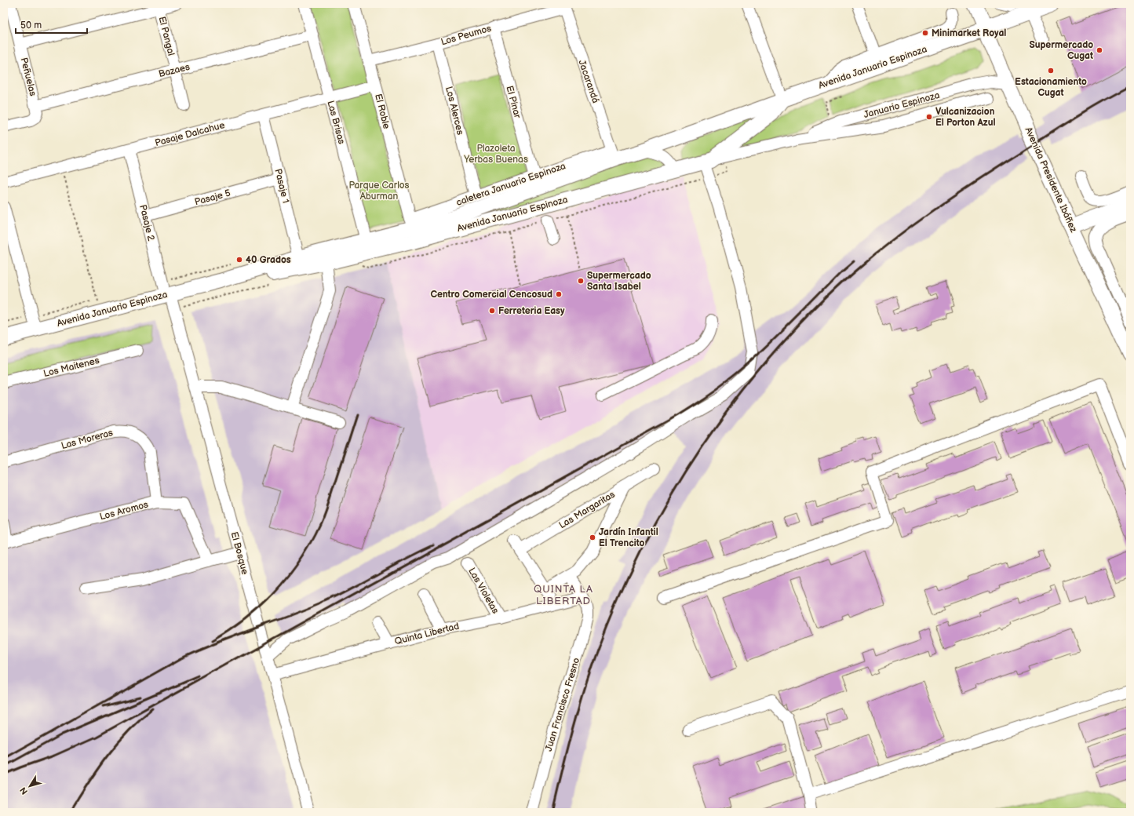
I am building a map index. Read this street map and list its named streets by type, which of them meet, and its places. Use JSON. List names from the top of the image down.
{
  "streets": {
    "main road": ["Avenida Januario Espinoza", "Avenida Presidente Ibáñez"],
    "street": [
      "Los Peumos",
      "El Pangal",
      "Bazaes",
      "Peñuelas",
      "Jacarandá",
      "El Pinar",
      "Januario Espinoza",
      "Los Alerces",
      "El Roble",
      "Las Brisas",
      "Pasaje Dalcahue",
      "caletera Januario Espinoza",
      "Pasaje 1",
      "Pasaje 5",
      "Pasaje 2",
      "Los Maitenes",
      "Las Moreras",
      "Las Margaritas",
      "Los Aromos",
      "El Bosque",
      "Las Violetas",
      "Quinta Libertad",
      "Juan Francisco Fresno"
    ]
  },
  "crossings": [
    ["Los Peumos", "Jacarandá"],
    ["Los Peumos", "El Pinar"],
    ["Los Peumos", "Los Alerces"],
    ["Los Peumos", "El Roble"],
    ["El Pangal", "Bazaes"],
    ["Avenida Januario Espinoza", "Jacarandá"],
    ["Avenida Januario Espinoza", "Januario Espinoza"],
    ["Avenida Januario Espinoza", "Las Brisas"],
    ["Avenida Januario Espinoza", "Avenida Presidente Ibáñez"],
    ["Avenida Januario Espinoza", "caletera Januario Espinoza"],
    ["Avenida Januario Espinoza", "Pasaje 1"],
    ["Avenida Januario Espinoza", "Pasaje 2"],
    ["Avenida Januario Espinoza", "El Bosque"],
    ["Bazaes", "Peñuelas"],
    ["Bazaes", "Las Brisas"],
    ["Jacarandá", "caletera Januario Espinoza"],
    ["El Pinar", "caletera Januario Espinoza"],
    ["Januario Espinoza", "Avenida Presidente Ibáñez"],
    ["Los Alerces", "caletera Januario Espinoza"],
    ["El Roble", "Pasaje Dalcahue"],
    ["El Roble", "caletera Januario Espinoza"],
    ["Las Brisas", "Pasaje Dalcahue"],
    ["Pasaje Dalcahue", "Pasaje 1"],
    ["Pasaje Dalcahue", "Pasaje 2"],
    ["Pasaje 1", "Pasaje 5"],
    ["Pasaje 5", "Pasaje 2"],
    ["Pasaje 2", "El Bosque"],
    ["Las Moreras", "Los Aromos"],
    ["El Bosque", "Quinta Libertad"],
    ["Las Violetas", "Quinta Libertad"],
    ["Quinta Libertad", "Juan Francisco Fresno"]
  ],
  "districts": ["QUINTA LA LIBERTAD"],
  "parks": ["Plazoleta Yerbas Buenas", "Parque Carlos Aburman"],
  "places": [
    "Minimarket Royal",
    "Supermercado Cugat",
    "Estacionamiento Cugat",
    "Vulcanizacion El Porton Azul",
    "40 Grados",
    "Supermercado Santa Isabel",
    "Centro Comercial Cencosud",
    "Ferreteria Easy",
    "Jardín Infantil El Trencito"
  ],
  "scale_bar": "50 m",
  "north": "bottom left"
}
